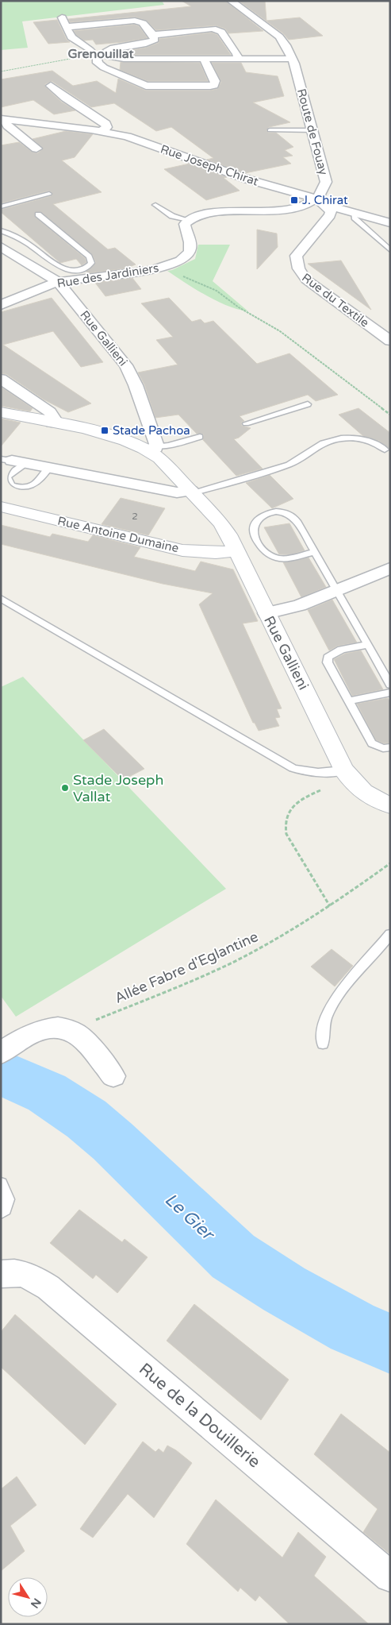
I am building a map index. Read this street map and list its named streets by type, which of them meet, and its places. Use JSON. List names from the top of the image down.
{
  "streets": {
    "main road": ["Rue Gallieni", "Rue Antoine Dumaine"],
    "street": [
      "Route de Fouay",
      "Rue Joseph Chirat",
      "Rue des Jardiniers",
      "Rue du Textile",
      "Rue de la Douillerie"
    ],
    "path": ["Allée Fabre d'Eglantine"]
  },
  "crossings": [
    ["Route de Fouay", "Rue Joseph Chirat"],
    ["Route de Fouay", "Rue du Textile"],
    ["Rue Joseph Chirat", "Rue du Textile"],
    ["Rue des Jardiniers", "Rue Gallieni"],
    ["Rue Gallieni", "Rue Antoine Dumaine"]
  ],
  "districts": ["Grenouillat"],
  "water": ["Le Gier"],
  "places": {
    "transit": ["J. Chirat", "Stade Pachoa"],
    "other": ["Stade Joseph Vallat"]
  },
  "house_numbers": ["2"],
  "north": "bottom right"
}
